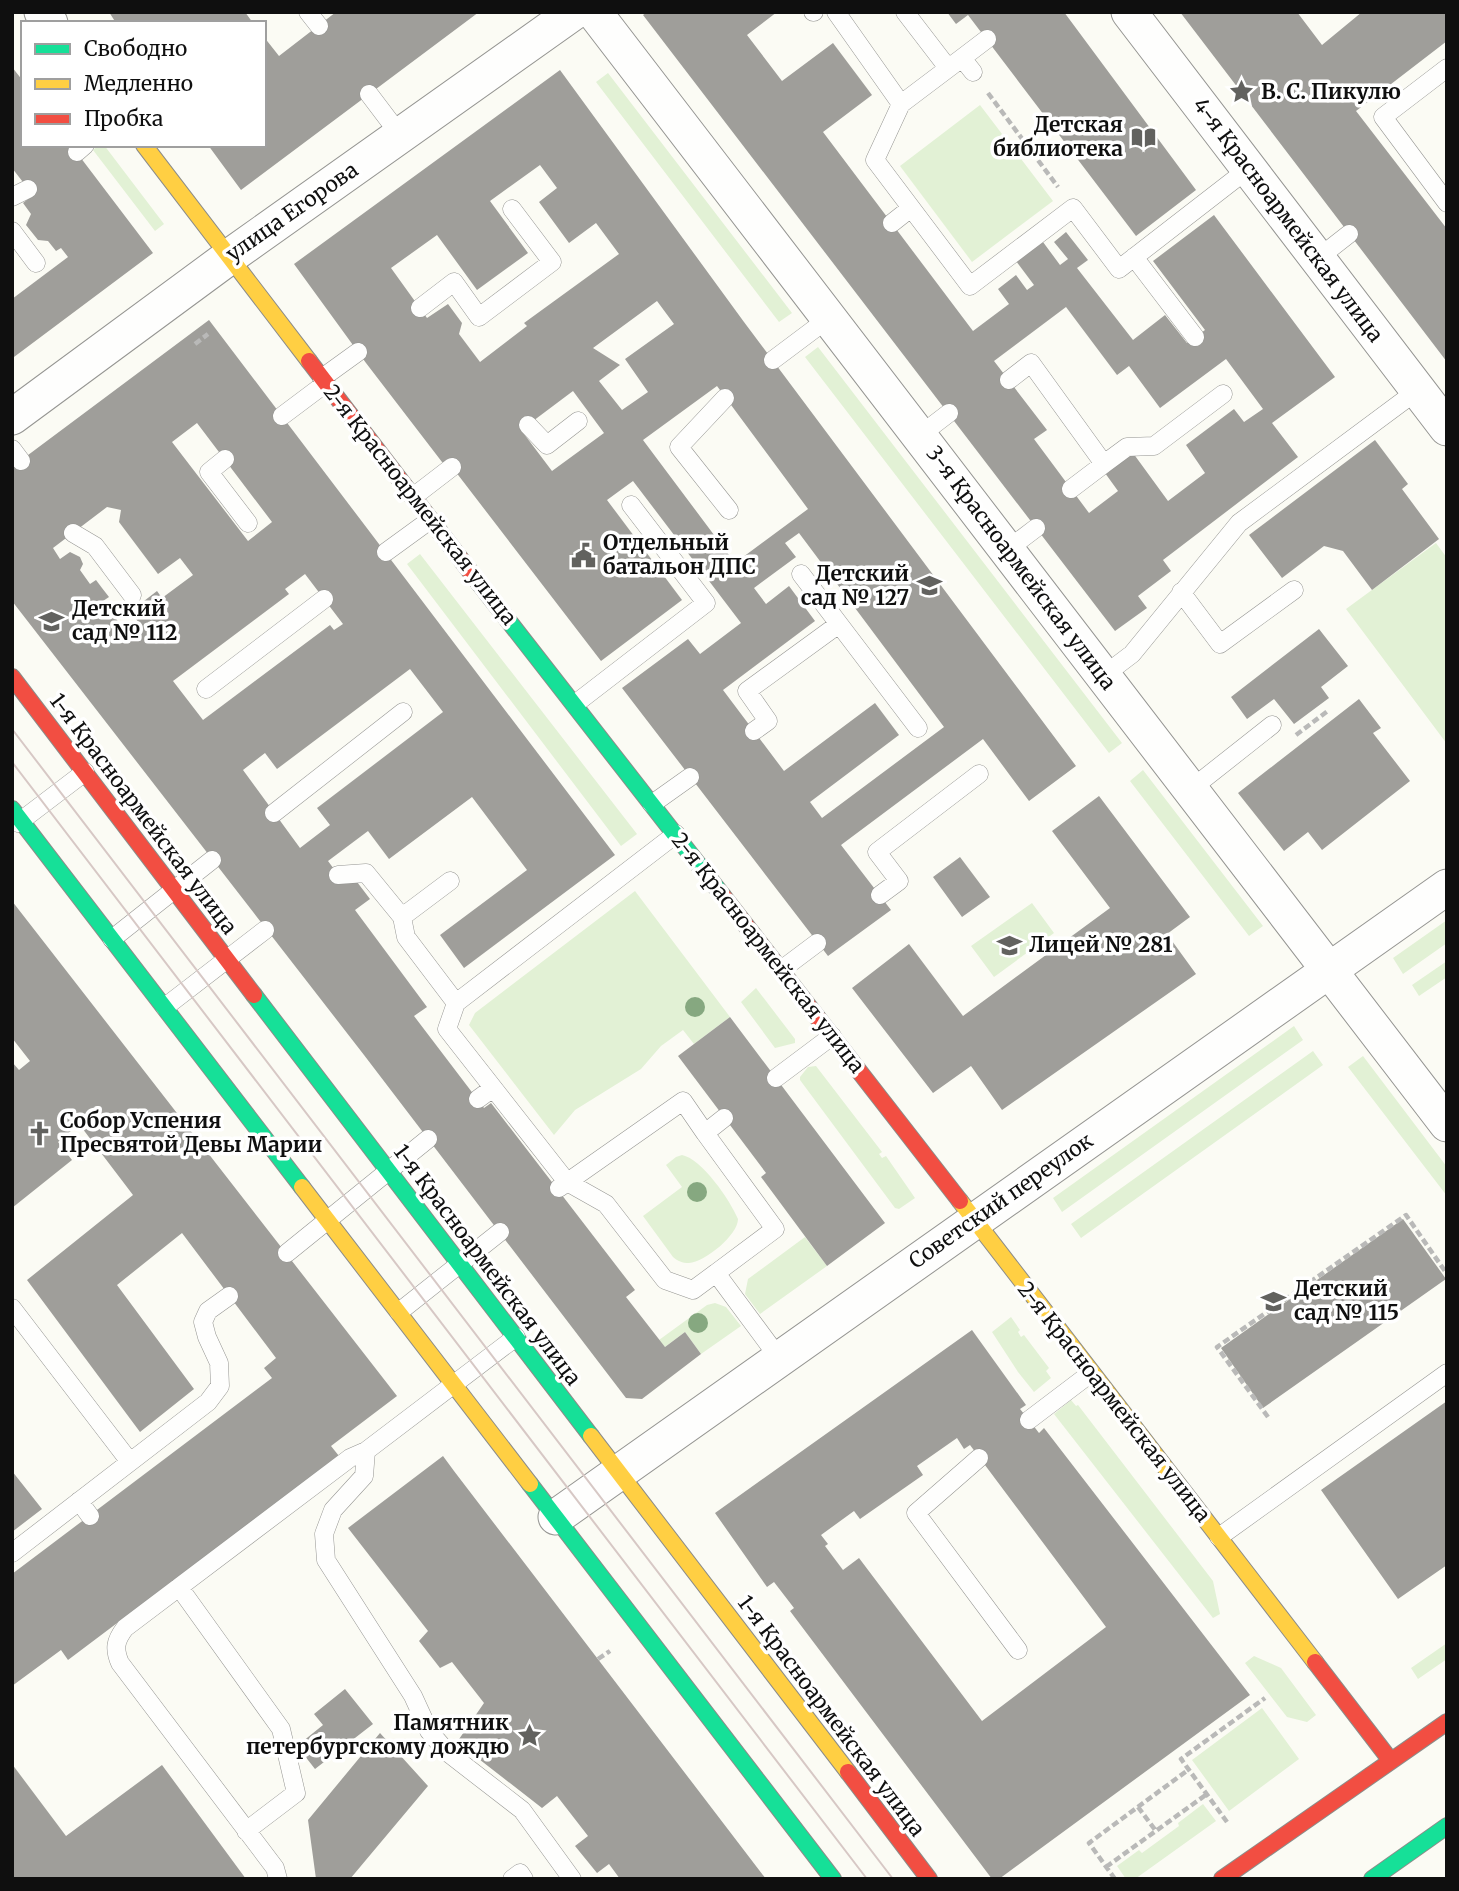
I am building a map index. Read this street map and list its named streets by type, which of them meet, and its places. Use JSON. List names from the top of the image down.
{
  "streets": {
    "main road": ["2-я Красноармейская улица", "1-я Красноармейская улица"],
    "street": [
      "улица Егорова",
      "4-я Красноармейская улица",
      "3-я Красноармейская улица",
      "Советский переулок"
    ]
  },
  "crossings": [
    ["улица Егорова", "2-я Красноармейская улица"],
    ["2-я Красноармейская улица", "Советский переулок"],
    ["3-я Красноармейская улица", "Советский переулок"],
    ["1-я Красноармейская улица", "Советский переулок"]
  ],
  "places": {
    "place": ["В. С. Пикулю", "Памятник петербургскому дождю"],
    "library": ["Детская библиотека"],
    "public building": ["Отдельный батальон ДПС"],
    "school or university": [
      "Детский сад № 127",
      "Детский сад № 112",
      "Лицей № 281",
      "Детский сад № 115"
    ],
    "church": ["Собор Успения Пресвятой Девы Марии"]
  },
  "legend": ["Свободно", "Медленно", "Пробка"]
}
